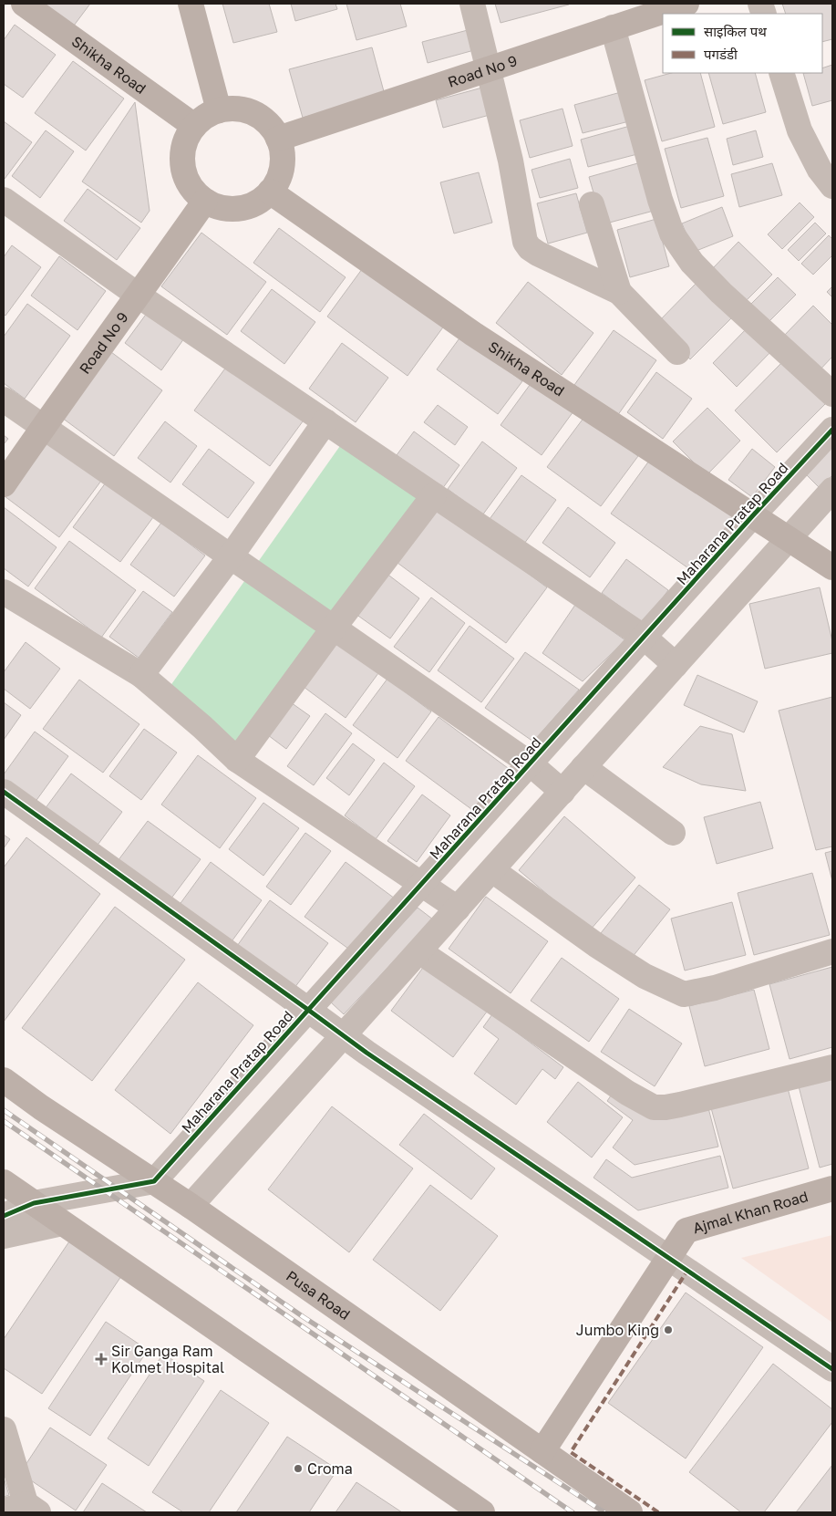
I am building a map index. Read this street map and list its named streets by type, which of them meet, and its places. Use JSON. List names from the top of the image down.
{
  "streets": {
    "street": [
      "Shikha Road",
      "Road No 9",
      "Maharana Pratap Road",
      "Ajmal Khan Road",
      "Pusa Road"
    ]
  },
  "crossings": [
    ["Shikha Road", "Road No 9"],
    ["Shikha Road", "Maharana Pratap Road"],
    ["Maharana Pratap Road", "Pusa Road"],
    ["Ajmal Khan Road", "Pusa Road"]
  ],
  "places": {
    "other": ["Jumbo King", "Croma"],
    "health": ["Sir Ganga Ram Kolmet Hospital"]
  },
  "legend": ["साइकिल पथ", "पगडंडी"]
}
